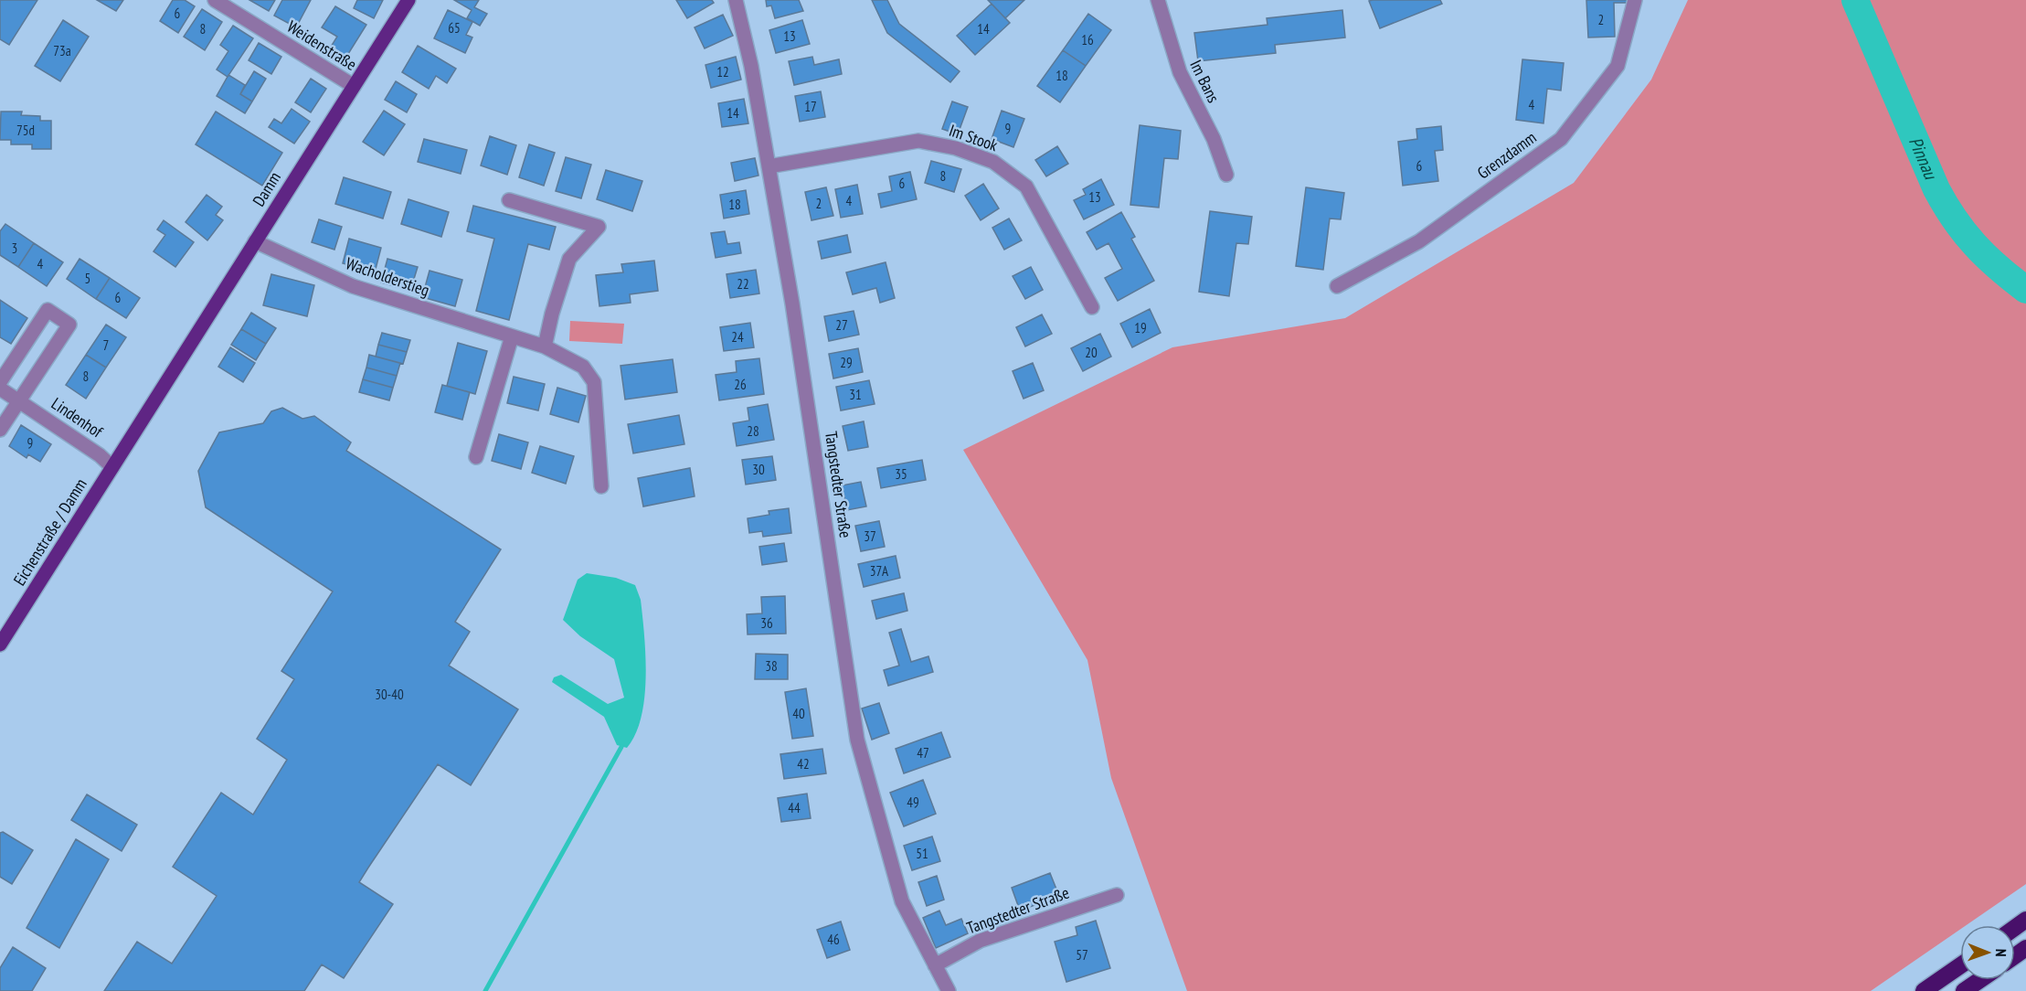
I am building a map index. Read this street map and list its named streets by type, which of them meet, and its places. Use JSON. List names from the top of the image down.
{
  "streets": {
    "main road": ["Damm", "Eichenstraße / Damm"],
    "street": [
      "Weidenstraße",
      "Im Bans",
      "Im Stook",
      "Grenzdamm",
      "Wacholderstieg",
      "Lindenhof",
      "Tangstedter Straße"
    ]
  },
  "crossings": [
    ["Weidenstraße", "Damm"],
    ["Im Stook", "Tangstedter Straße"],
    ["Damm", "Wacholderstieg"],
    ["Damm", "Eichenstraße / Damm"],
    ["Lindenhof", "Eichenstraße / Damm"]
  ],
  "water": ["Pinnau"],
  "house_numbers": [
    "6",
    "2",
    "65",
    "8",
    "14",
    "13",
    "16",
    "73a",
    "12",
    "18",
    "4",
    "17",
    "14",
    "9",
    "75d",
    "6",
    "8",
    "6",
    "13",
    "4",
    "2",
    "18",
    "3",
    "4",
    "5",
    "22",
    "6",
    "27",
    "19",
    "24",
    "7",
    "20",
    "29",
    "8",
    "26",
    "31",
    "28",
    "9",
    "30",
    "35",
    "37",
    "37A",
    "36",
    "38",
    "30-40",
    "40",
    "47",
    "42",
    "49",
    "44",
    "51",
    "46",
    "57"
  ],
  "north": "right"
}
